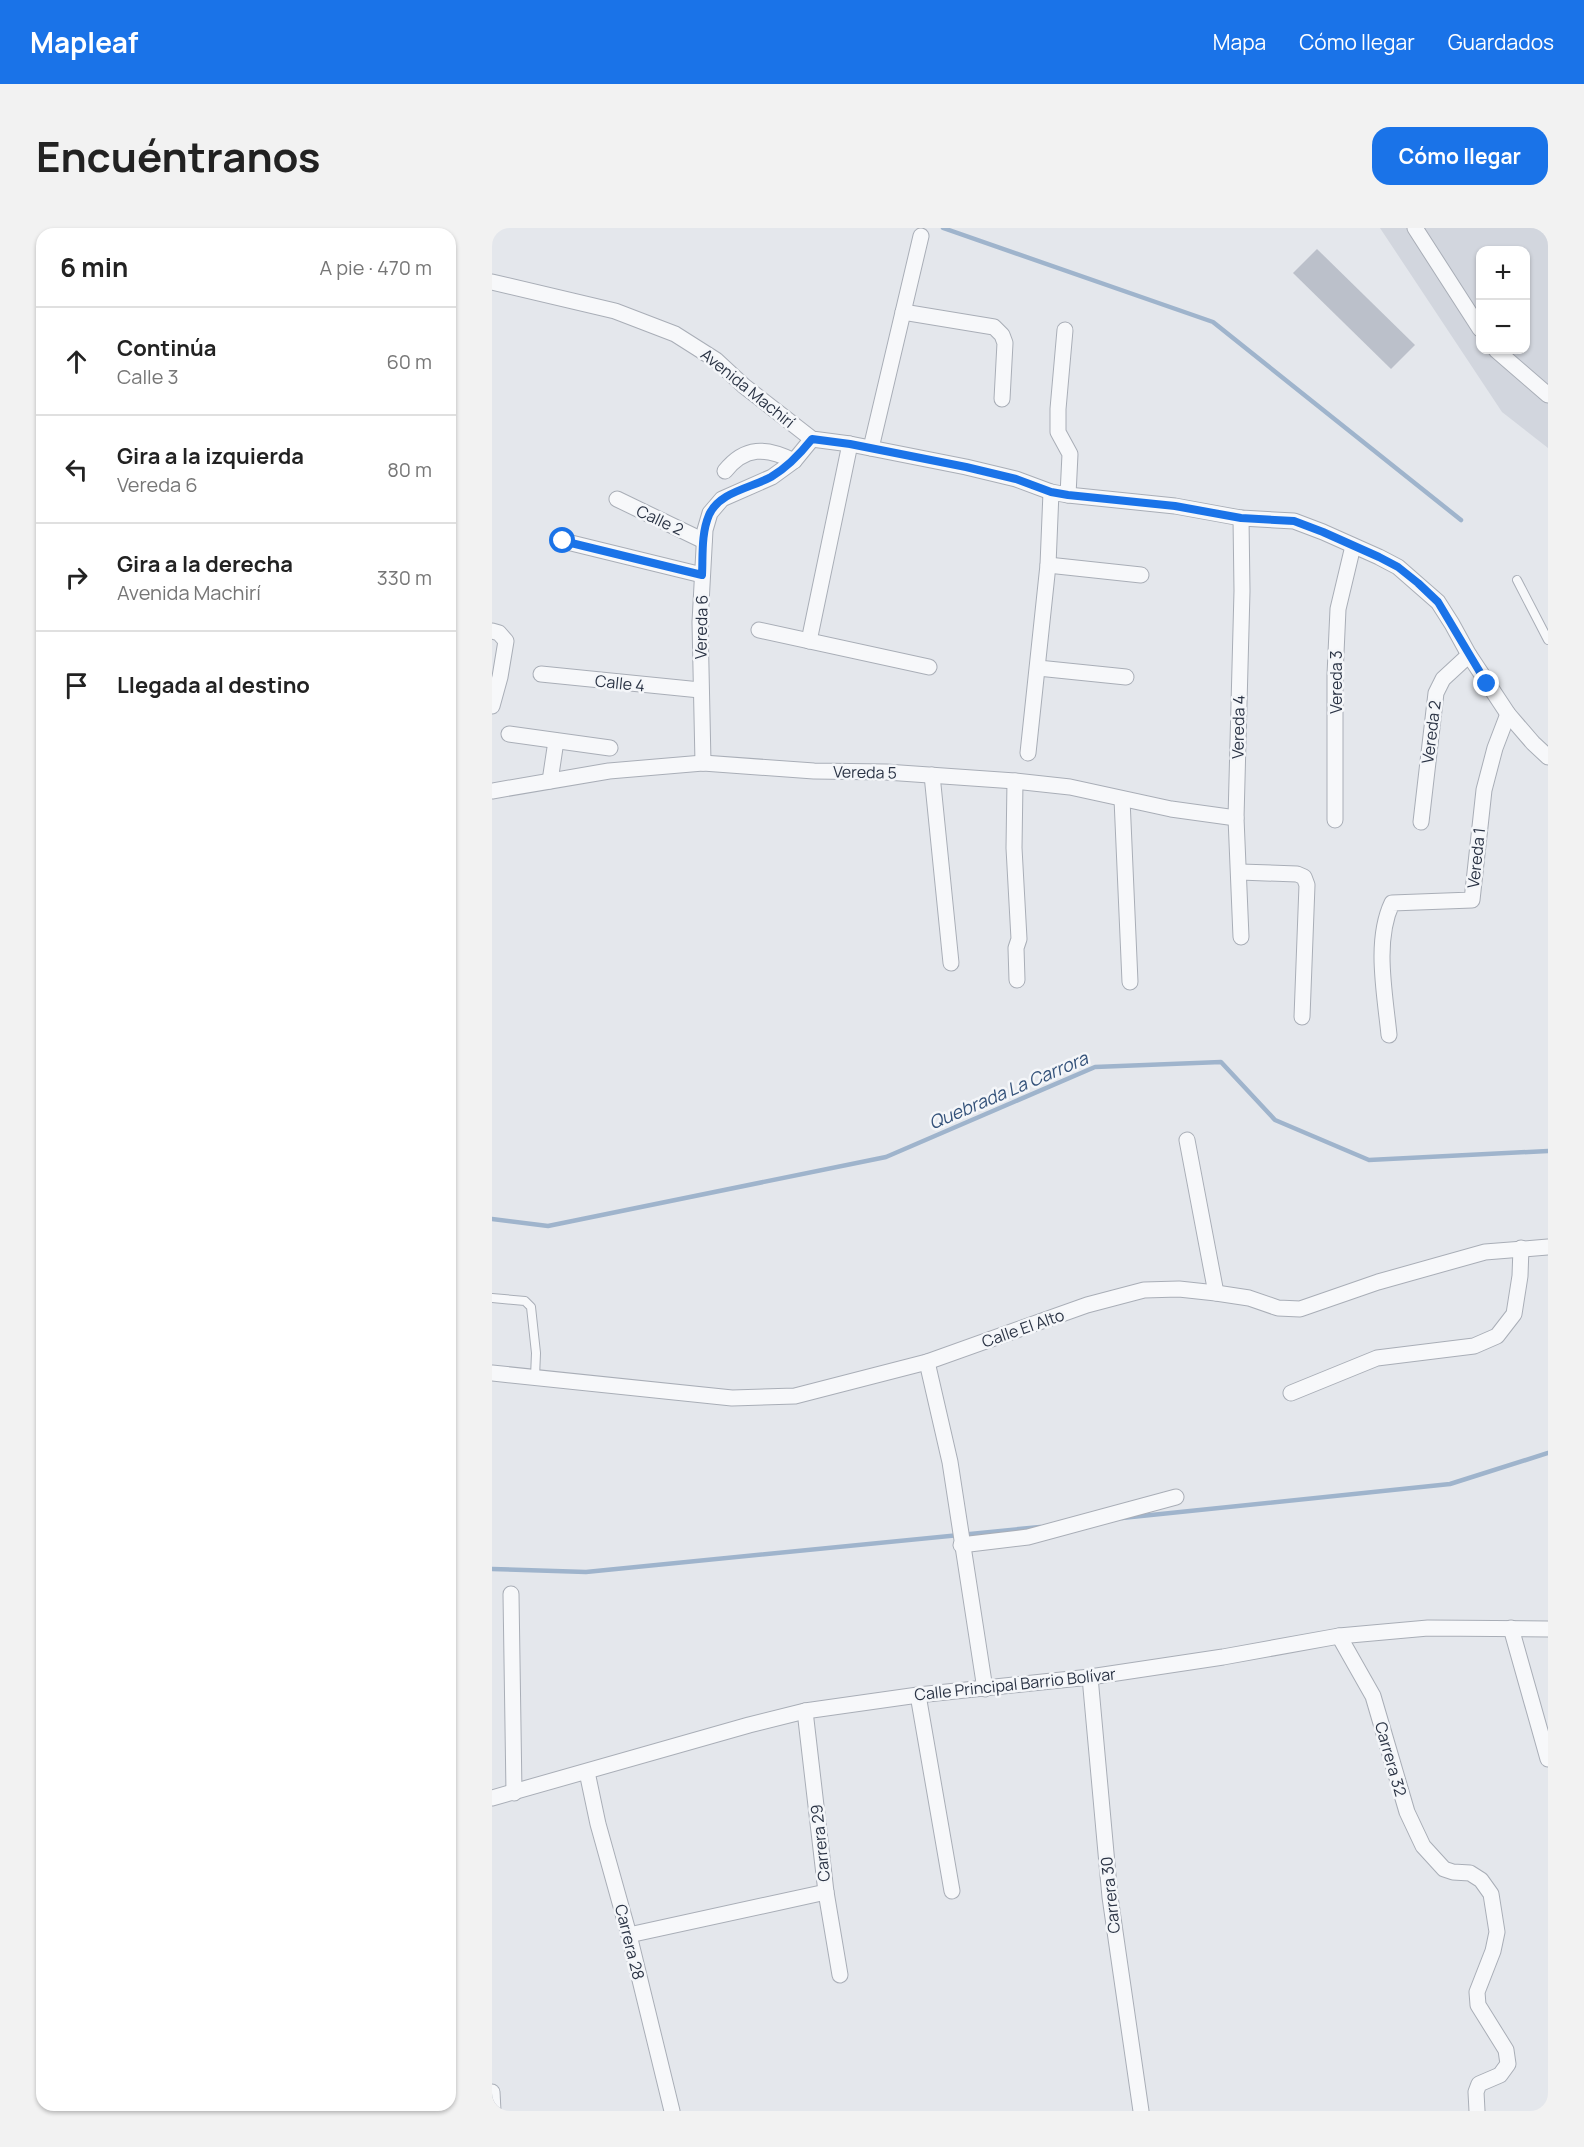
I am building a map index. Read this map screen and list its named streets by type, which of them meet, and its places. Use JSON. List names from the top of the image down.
{
  "streets": {
    "street": [
      "Avenida Machirí",
      "Calle 2",
      "Vereda 6",
      "Vereda 3",
      "Calle 4",
      "Vereda 4",
      "Vereda 2",
      "Vereda 5",
      "Vereda 1",
      "Calle El Alto",
      "Calle Principal Barrio Bolívar",
      "Carrera 32",
      "Carrera 29",
      "Carrera 30",
      "Carrera 28"
    ]
  },
  "crossings": [
    ["Avenida Machirí", "Vereda 6"],
    ["Avenida Machirí", "Vereda 3"],
    ["Avenida Machirí", "Vereda 4"],
    ["Avenida Machirí", "Vereda 2"],
    ["Avenida Machirí", "Vereda 1"],
    ["Calle 2", "Vereda 6"],
    ["Vereda 6", "Calle 4"],
    ["Vereda 6", "Vereda 5"],
    ["Vereda 4", "Vereda 5"],
    ["Calle Principal Barrio Bolívar", "Carrera 32"],
    ["Calle Principal Barrio Bolívar", "Carrera 29"],
    ["Calle Principal Barrio Bolívar", "Carrera 30"],
    ["Calle Principal Barrio Bolívar", "Carrera 28"]
  ],
  "water": ["Quebrada La Carrora"],
  "page": {
    "header": "Mapleaf",
    "nav": ["Mapa", "Cómo llegar", "Guardados"],
    "title": "Encuéntranos",
    "buttons": "Cómo llegar",
    "heading": ["6 min", "A pie · 470 m"],
    "map_buttons": ["+", "−"],
    "list": [
      ["Continúa", "Calle 3", "60 m"],
      ["Gira a la izquierda", "Vereda 6", "80 m"],
      ["Gira a la derecha", "Avenida Machirí", "330 m"],
      "Llegada al destino"
    ]
  }
}
